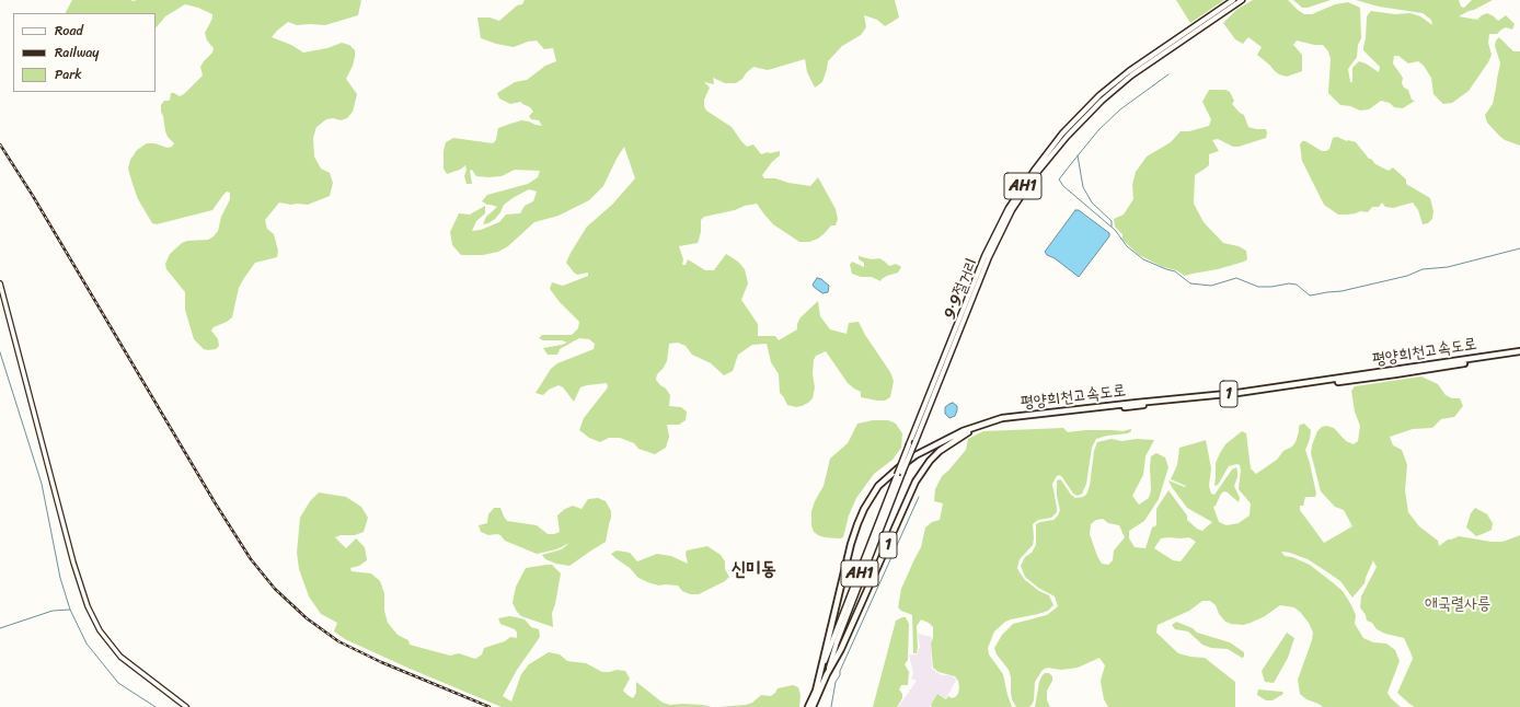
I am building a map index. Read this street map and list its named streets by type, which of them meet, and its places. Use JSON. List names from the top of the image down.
{
  "streets": {
    "highway": [
      "AH1",
      "9·9절거리",
      "평양희천고속도로",
      "1"
    ]
  },
  "crossings": [
    ["9·9절거리", "평양희천고속도로"]
  ],
  "districts": ["신미동"],
  "parks": ["애국렬사릉"],
  "legend": ["Road", "Railway", "Park"]
}
